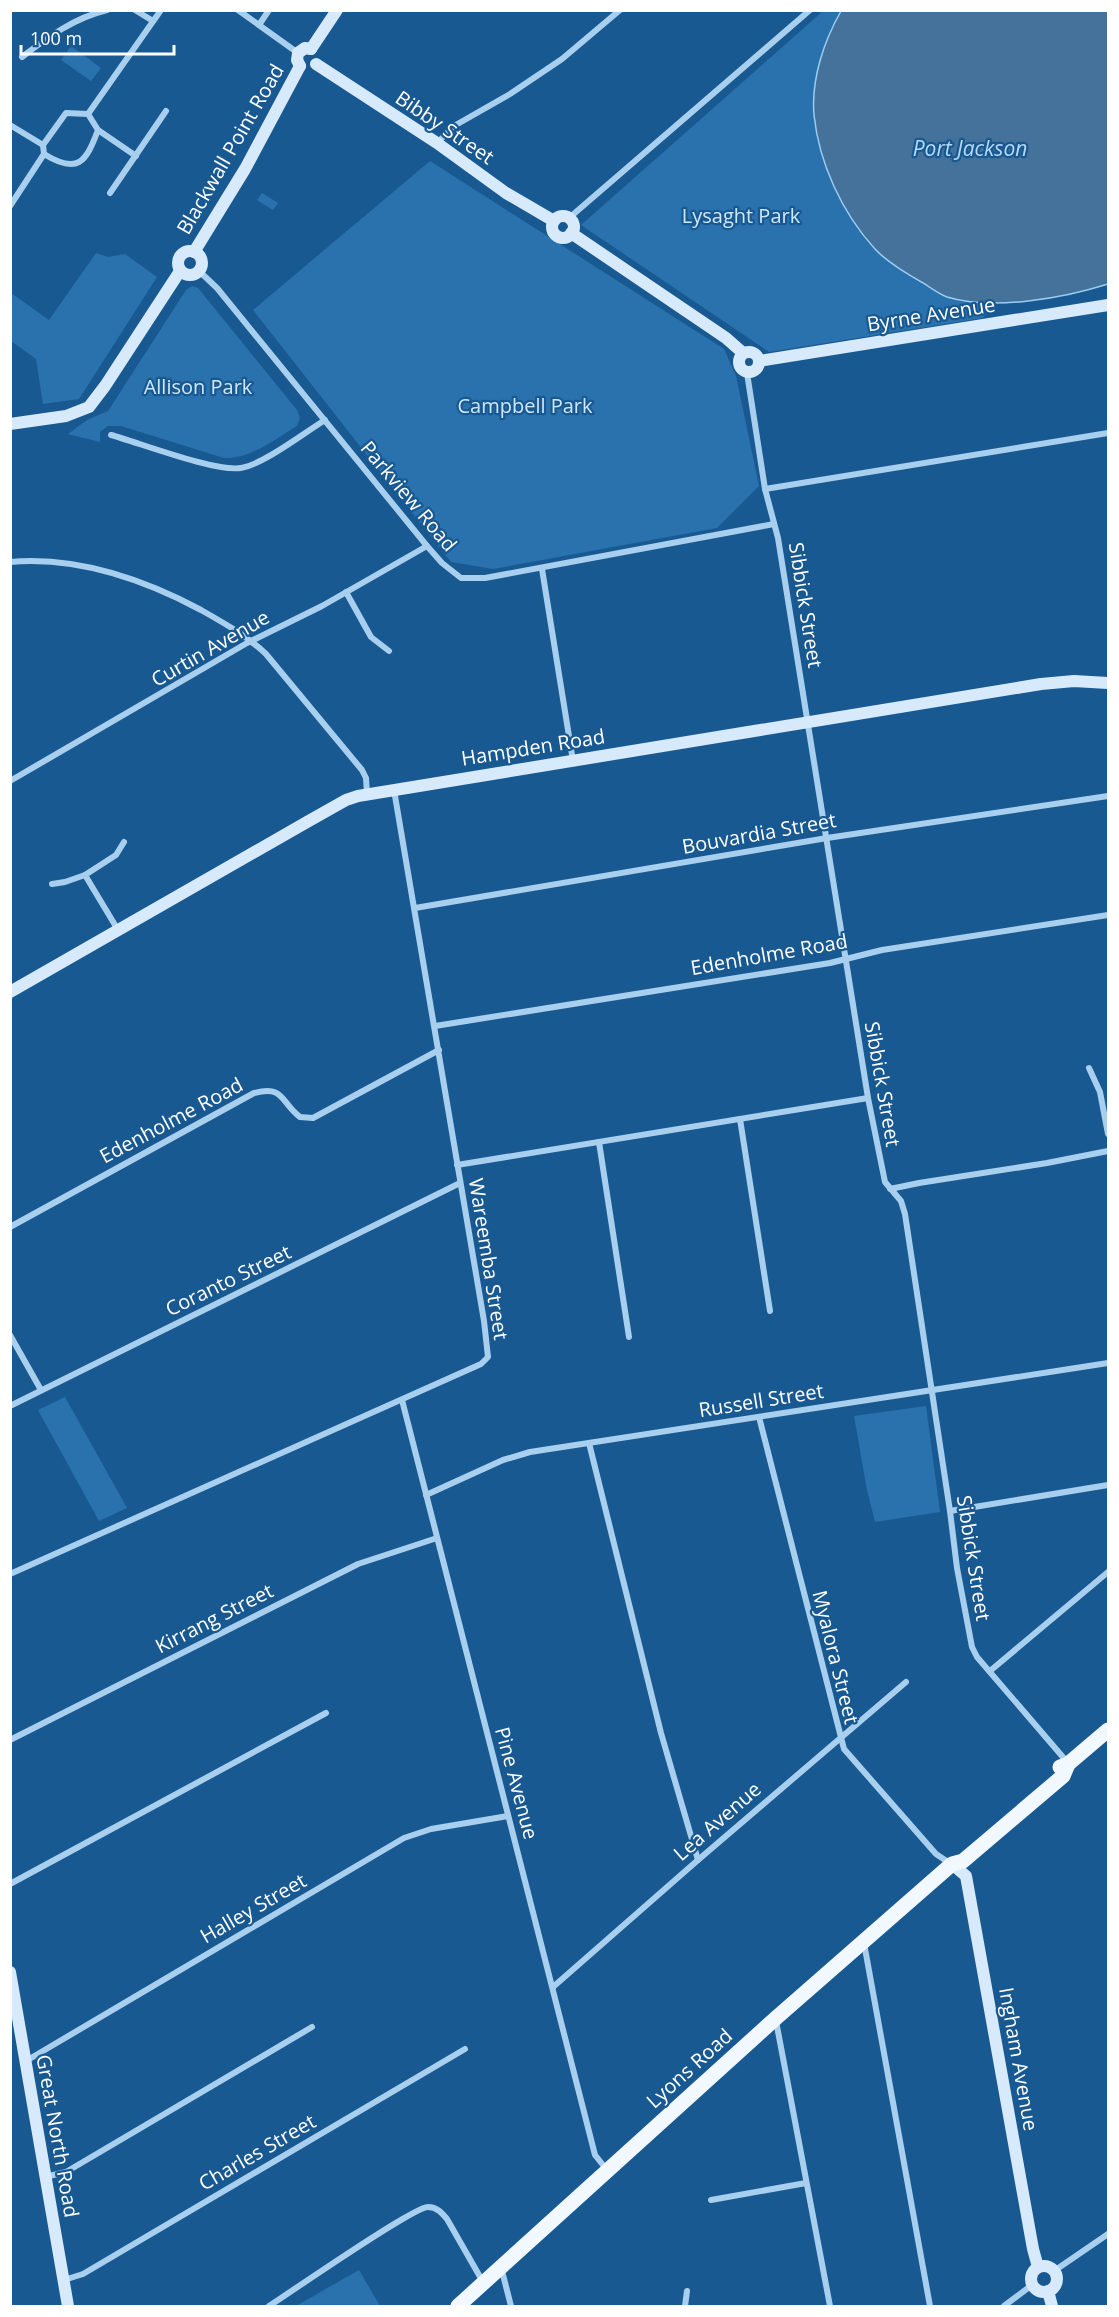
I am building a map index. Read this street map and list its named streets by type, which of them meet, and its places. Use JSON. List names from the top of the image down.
{
  "streets": {
    "main road": ["Lyons Road"],
    "street": [
      "Bibby Street",
      "Blackwall Point Road",
      "Byrne Avenue",
      "Parkview Road",
      "Sibbick Street",
      "Curtin Avenue",
      "Hampden Road",
      "Bouvardia Street",
      "Edenholme Road",
      "Wareemba Street",
      "Coranto Street",
      "Russell Street",
      "Kirrang Street",
      "Myalora Street",
      "Pine Avenue",
      "Lea Avenue",
      "Halley Street",
      "Ingham Avenue",
      "Great North Road",
      "Charles Street"
    ]
  },
  "crossings": [
    ["Bibby Street", "Blackwall Point Road"],
    ["Blackwall Point Road", "Parkview Road"],
    ["Byrne Avenue", "Sibbick Street"],
    ["Parkview Road", "Sibbick Street"],
    ["Parkview Road", "Curtin Avenue"],
    ["Sibbick Street", "Hampden Road"],
    ["Sibbick Street", "Bouvardia Street"],
    ["Sibbick Street", "Edenholme Road"],
    ["Sibbick Street", "Russell Street"],
    ["Sibbick Street", "Lyons Road"],
    ["Hampden Road", "Wareemba Street"],
    ["Bouvardia Street", "Wareemba Street"],
    ["Edenholme Road", "Wareemba Street"],
    ["Wareemba Street", "Coranto Street"],
    ["Wareemba Street", "Pine Avenue"],
    ["Russell Street", "Myalora Street"],
    ["Russell Street", "Pine Avenue"],
    ["Kirrang Street", "Pine Avenue"],
    ["Myalora Street", "Lea Avenue"],
    ["Myalora Street", "Ingham Avenue"],
    ["Myalora Street", "Lyons Road"],
    ["Pine Avenue", "Lea Avenue"],
    ["Pine Avenue", "Halley Street"],
    ["Pine Avenue", "Lyons Road"],
    ["Halley Street", "Great North Road"],
    ["Ingham Avenue", "Lyons Road"],
    ["Great North Road", "Charles Street"]
  ],
  "water": ["Port Jackson"],
  "parks": ["Lysaght Park", "Allison Park", "Campbell Park"],
  "scale_bar": "100 m"
}
